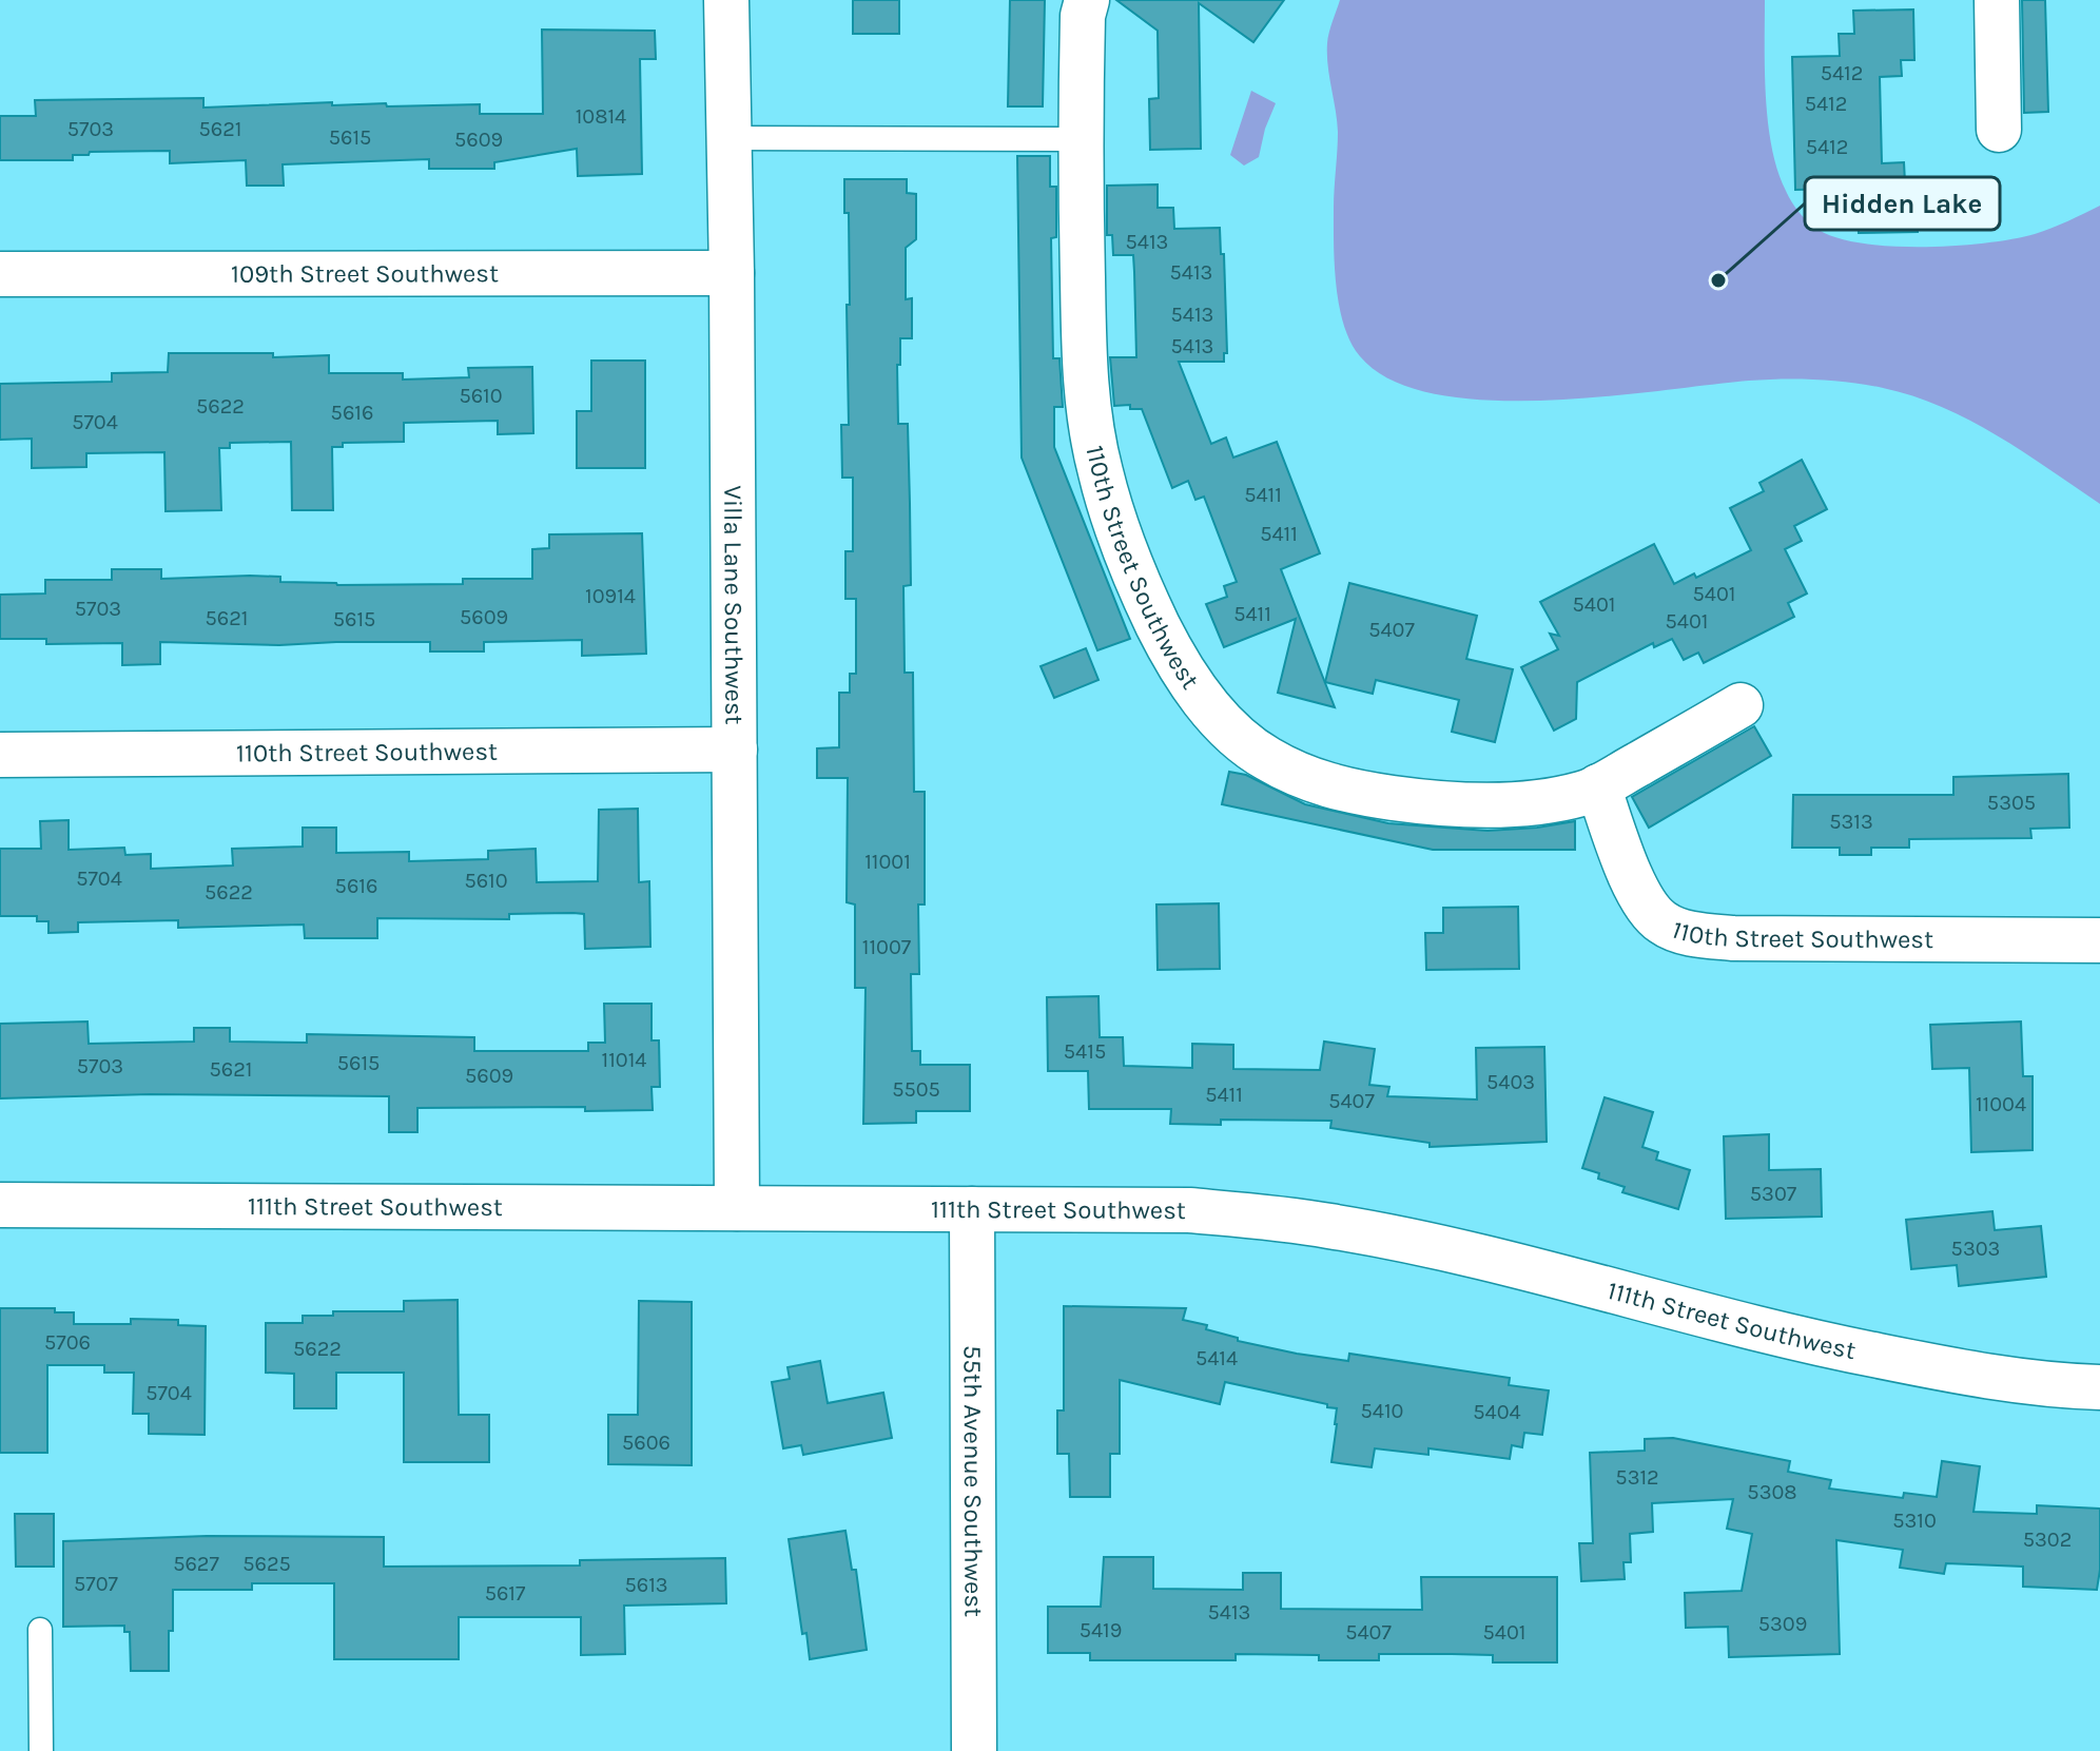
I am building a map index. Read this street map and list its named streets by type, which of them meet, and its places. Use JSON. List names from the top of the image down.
{
  "streets": {
    "street": [
      "109th Street Southwest",
      "110th Street Southwest",
      "Villa Lane Southwest",
      "111th Street Southwest",
      "55th Avenue Southwest"
    ]
  },
  "crossings": [
    ["109th Street Southwest", "Villa Lane Southwest"],
    ["110th Street Southwest", "Villa Lane Southwest"],
    ["Villa Lane Southwest", "111th Street Southwest"],
    ["111th Street Southwest", "55th Avenue Southwest"]
  ],
  "places": ["Hidden Lake"],
  "house_numbers": [
    "5412",
    "5412",
    "10814",
    "5703",
    "5621",
    "5615",
    "5609",
    "5412",
    "5413",
    "5413",
    "5413",
    "5413",
    "5610",
    "5622",
    "5616",
    "5704",
    "5411",
    "5411",
    "5401",
    "10914",
    "5401",
    "5703",
    "5411",
    "5609",
    "5621",
    "5615",
    "5401",
    "5407",
    "5305",
    "5313",
    "11001",
    "5704",
    "5610",
    "5616",
    "5622",
    "11007",
    "5415",
    "11014",
    "5615",
    "5703",
    "5621",
    "5609",
    "5403",
    "5505",
    "5411",
    "5407",
    "11004",
    "5307",
    "5303",
    "5706",
    "5622",
    "5414",
    "5704",
    "5410",
    "5404",
    "5606",
    "5312",
    "5308",
    "5310",
    "5302",
    "5627",
    "5625",
    "5707",
    "5613",
    "5617",
    "5413",
    "5309",
    "5419",
    "5407",
    "5401"
  ]
}
